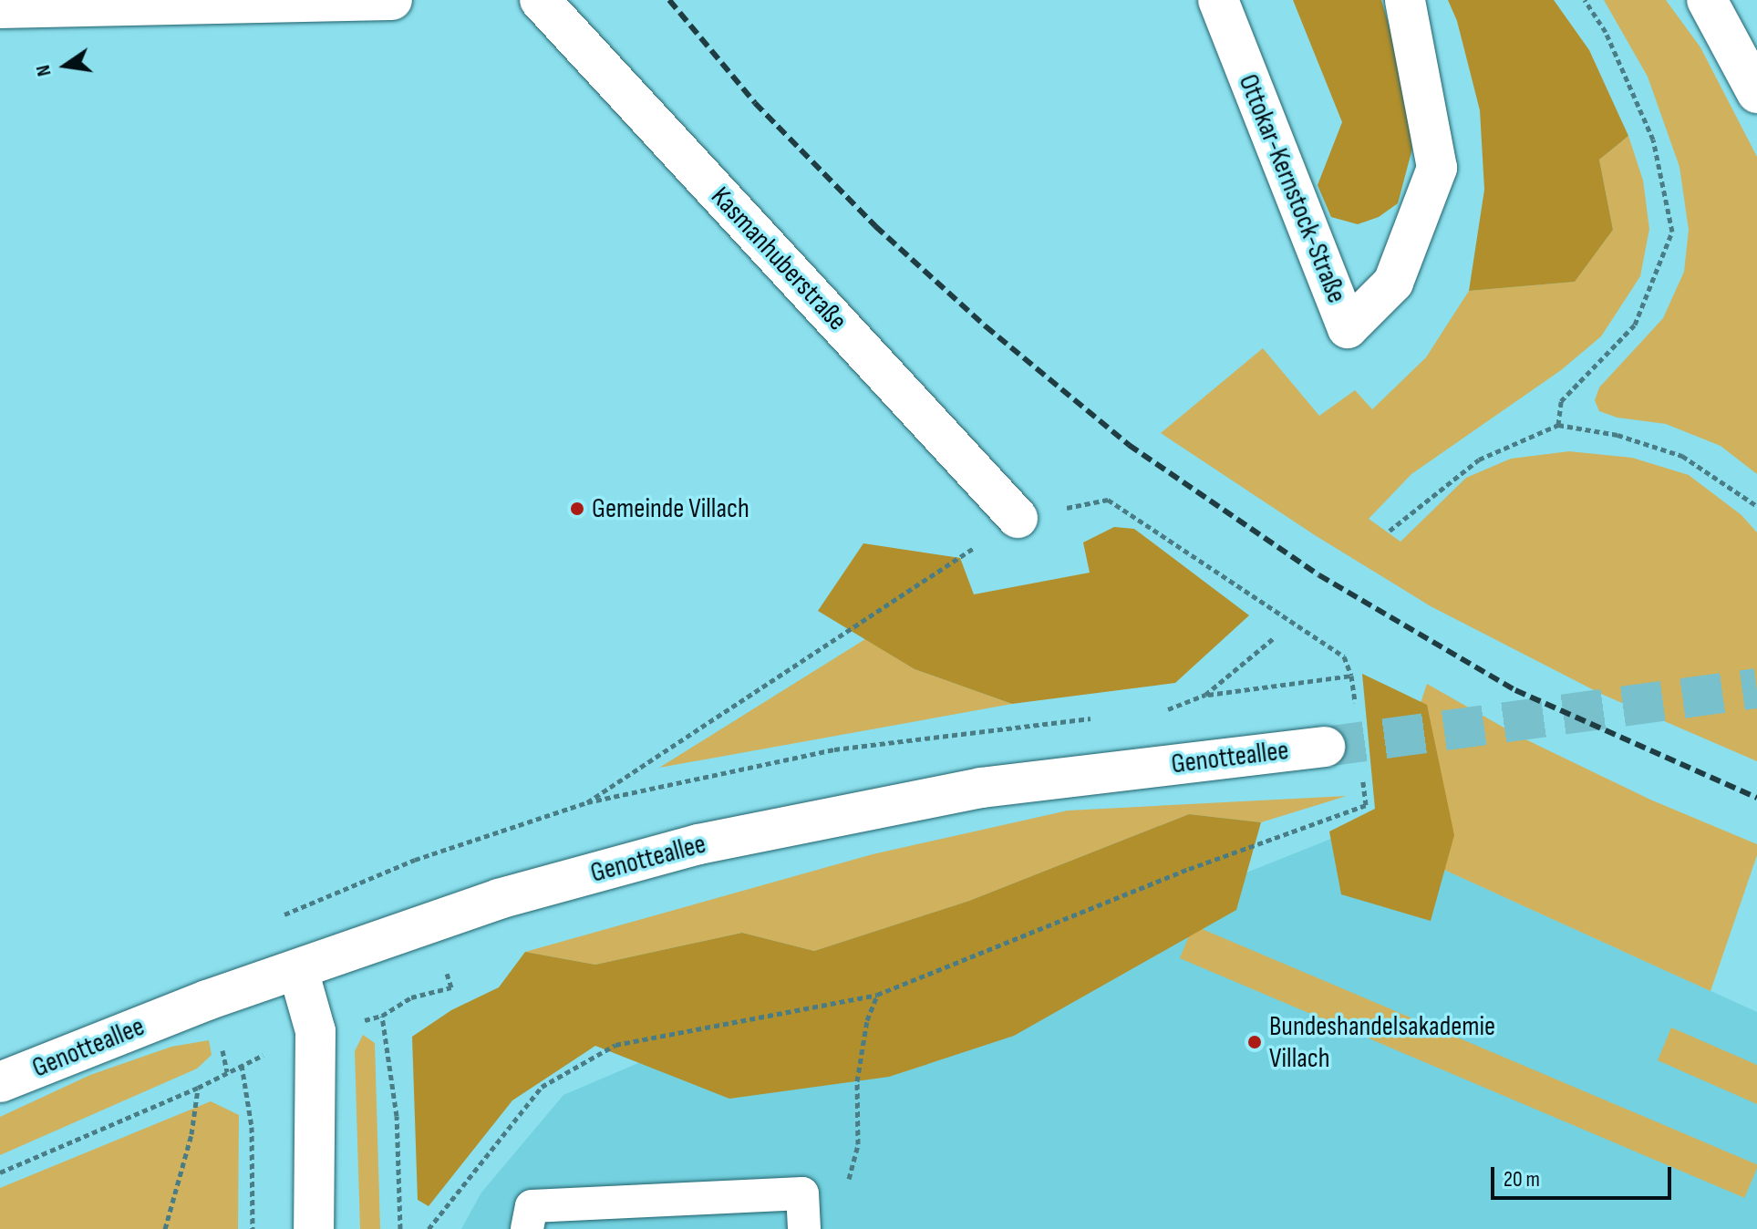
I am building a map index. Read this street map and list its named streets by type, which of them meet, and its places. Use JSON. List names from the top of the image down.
{
  "streets": {
    "street": ["Ottokar-Kernstock-Straße", "Kasmanhuberstraße", "Genotteallee"]
  },
  "places": ["Gemeinde Villach", "Bundeshandelsakademie Villach"],
  "scale_bar": "20 m",
  "north": "left"
}
